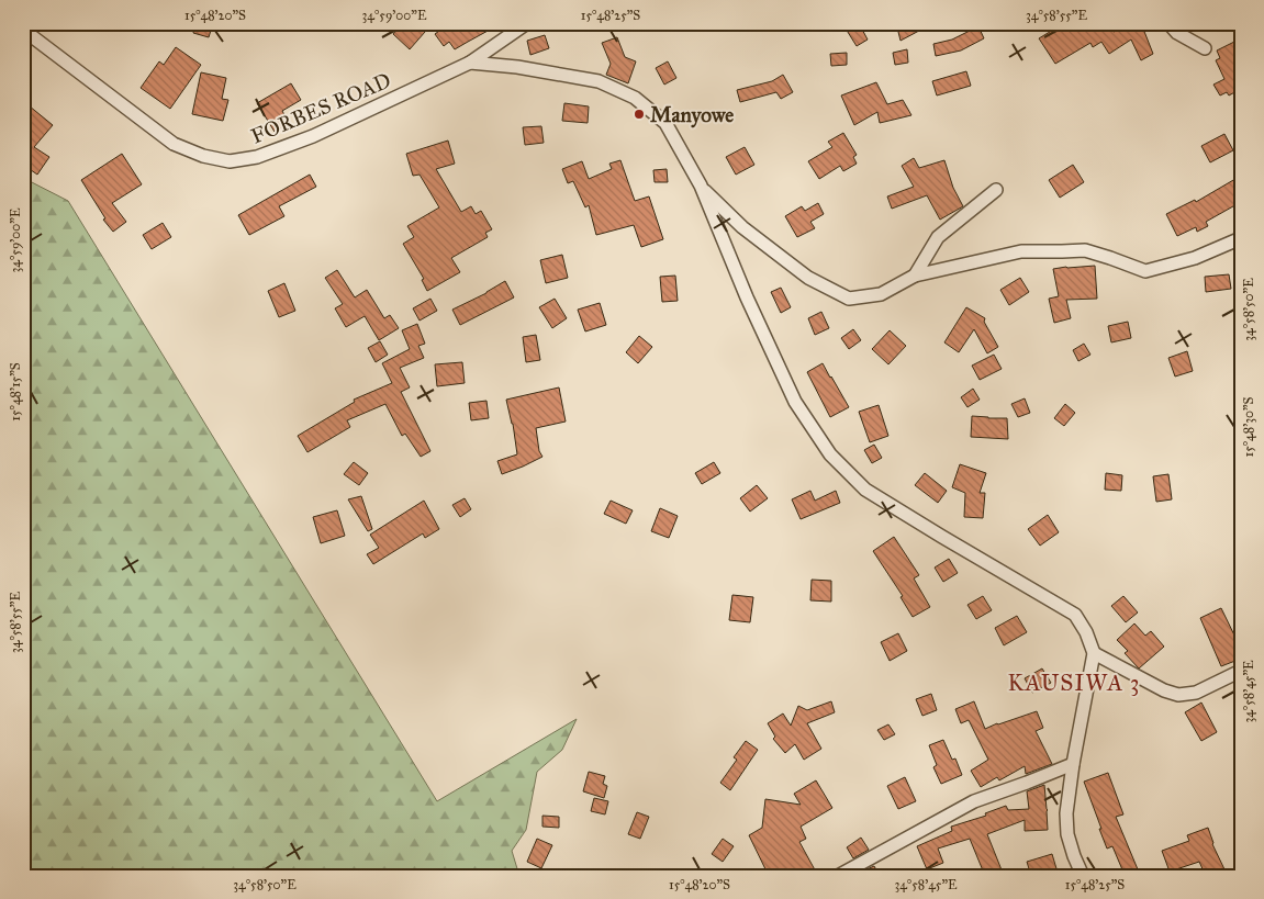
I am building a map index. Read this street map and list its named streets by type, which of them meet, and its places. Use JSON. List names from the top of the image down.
{
  "streets": {
    "street": ["FORBES ROAD"]
  },
  "districts": ["KAUSIWA 3"],
  "places": ["Manyowe"],
  "coordinates": [
    "15°48'20\"S",
    "34°59'00\"E",
    "15°48'25\"S",
    "34°58'55\"E",
    "34°58'50\"E",
    "15°48'15\"S",
    "15°48'30\"S",
    "34°58'45\"E"
  ]
}
